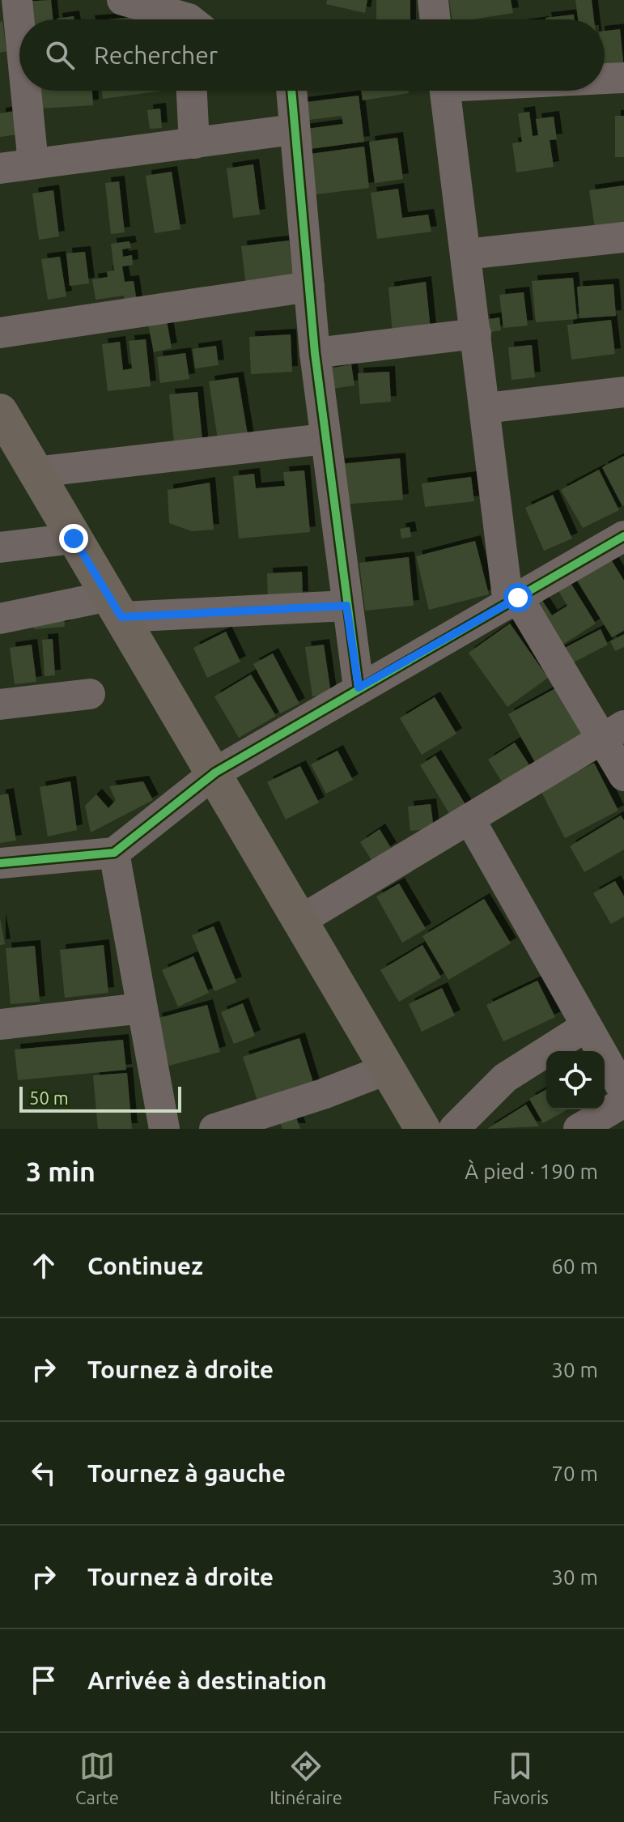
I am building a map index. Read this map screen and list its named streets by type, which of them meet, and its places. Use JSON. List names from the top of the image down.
{
  "scale_bar": "50 m",
  "page": {
    "search": "Rechercher",
    "scale": "50 m",
    "heading": ["3 min", "À pied · 190 m"],
    "list": [
      ["Continuez", "60 m"],
      ["Tournez à droite", "30 m"],
      ["Tournez à gauche", "70 m"],
      ["Tournez à droite", "30 m"],
      "Arrivée à destination"
    ],
    "nav": ["Carte", "Itinéraire", "Favoris"]
  }
}
